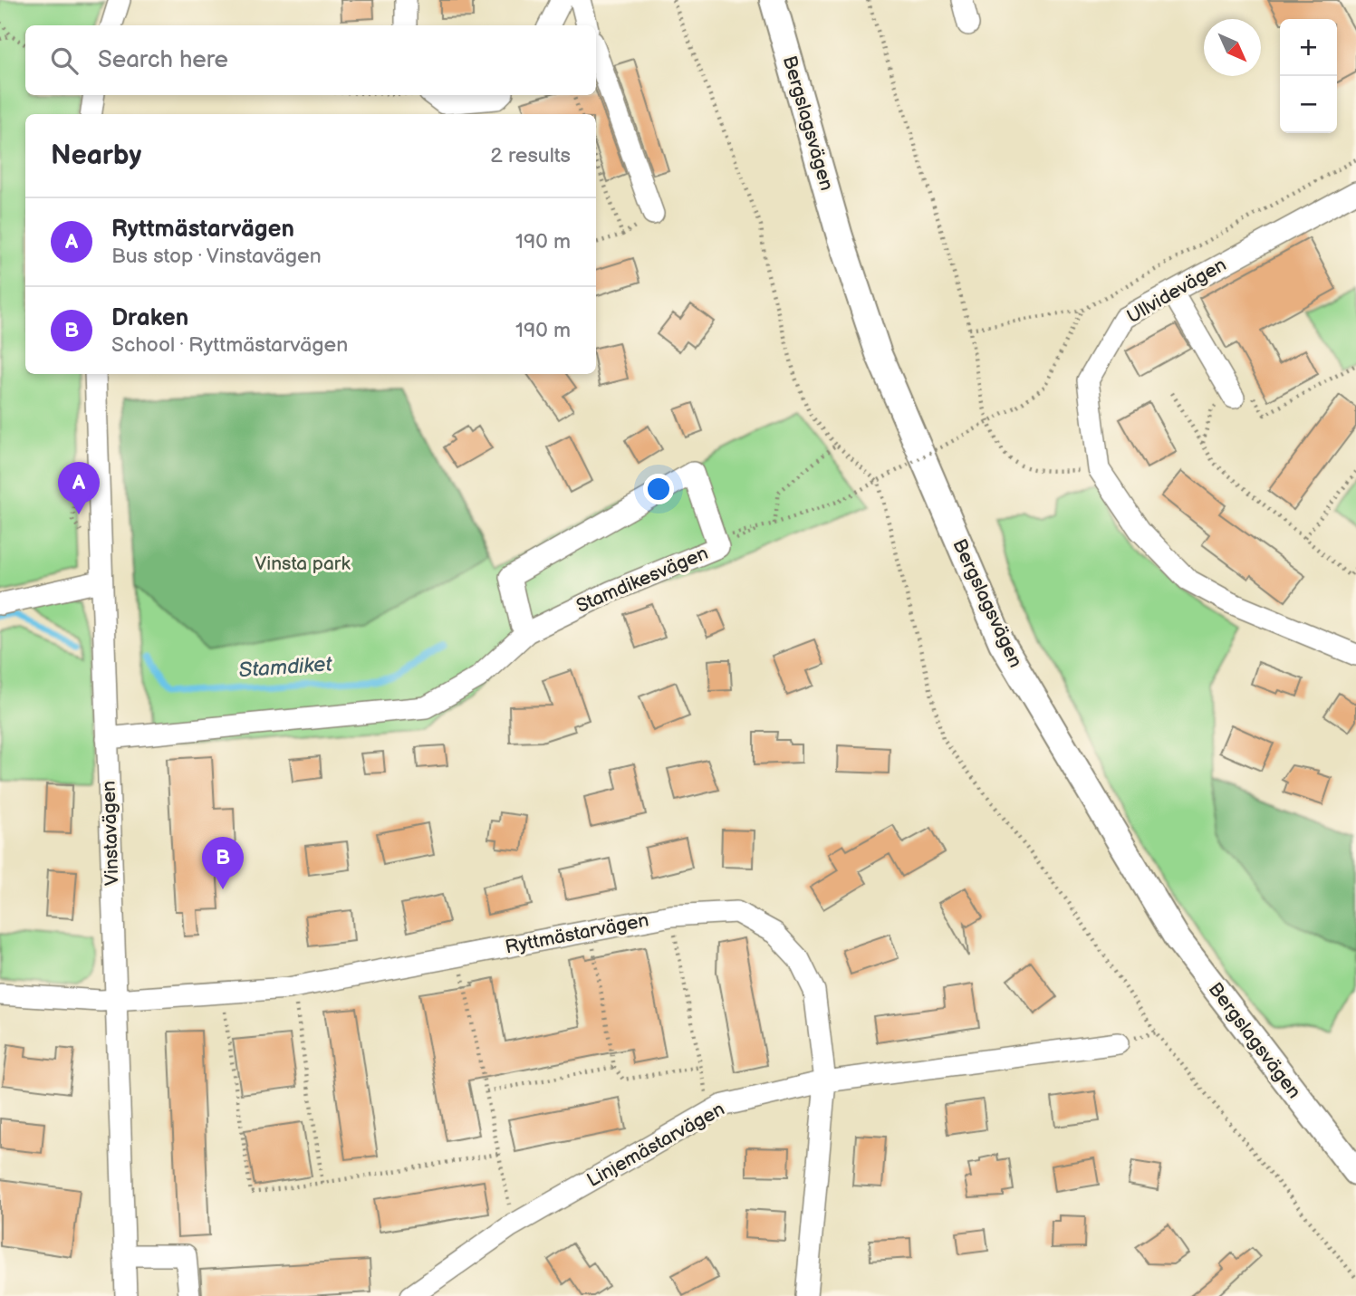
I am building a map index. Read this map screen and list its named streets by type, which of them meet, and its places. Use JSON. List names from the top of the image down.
{
  "streets": {
    "main road": ["Bergslagsvägen"],
    "street": [
      "Ullvidevägen",
      "Stamdikesvägen",
      "Vinstavägen",
      "Ryttmästarvägen",
      "Linjemästarvägen"
    ]
  },
  "crossings": [
    ["Stamdikesvägen", "Vinstavägen"],
    ["Vinstavägen", "Ryttmästarvägen"],
    ["Ryttmästarvägen", "Linjemästarvägen"]
  ],
  "water": ["Stamdiket"],
  "parks": ["Vinsta park"],
  "north": "bottom right",
  "page": {
    "map_buttons": ["+", "−"],
    "search": "Search here",
    "heading": ["Nearby", "2 results"],
    "list": [
      {
        "mark": "A",
        "name": "Ryttmästarvägen",
        "note": "Bus stop · Vinstavägen",
        "value": "190 m"
      },
      {
        "mark": "B",
        "name": "Draken",
        "note": "School · Ryttmästarvägen",
        "value": "190 m"
      }
    ],
    "pins": ["A", "B"]
  }
}
